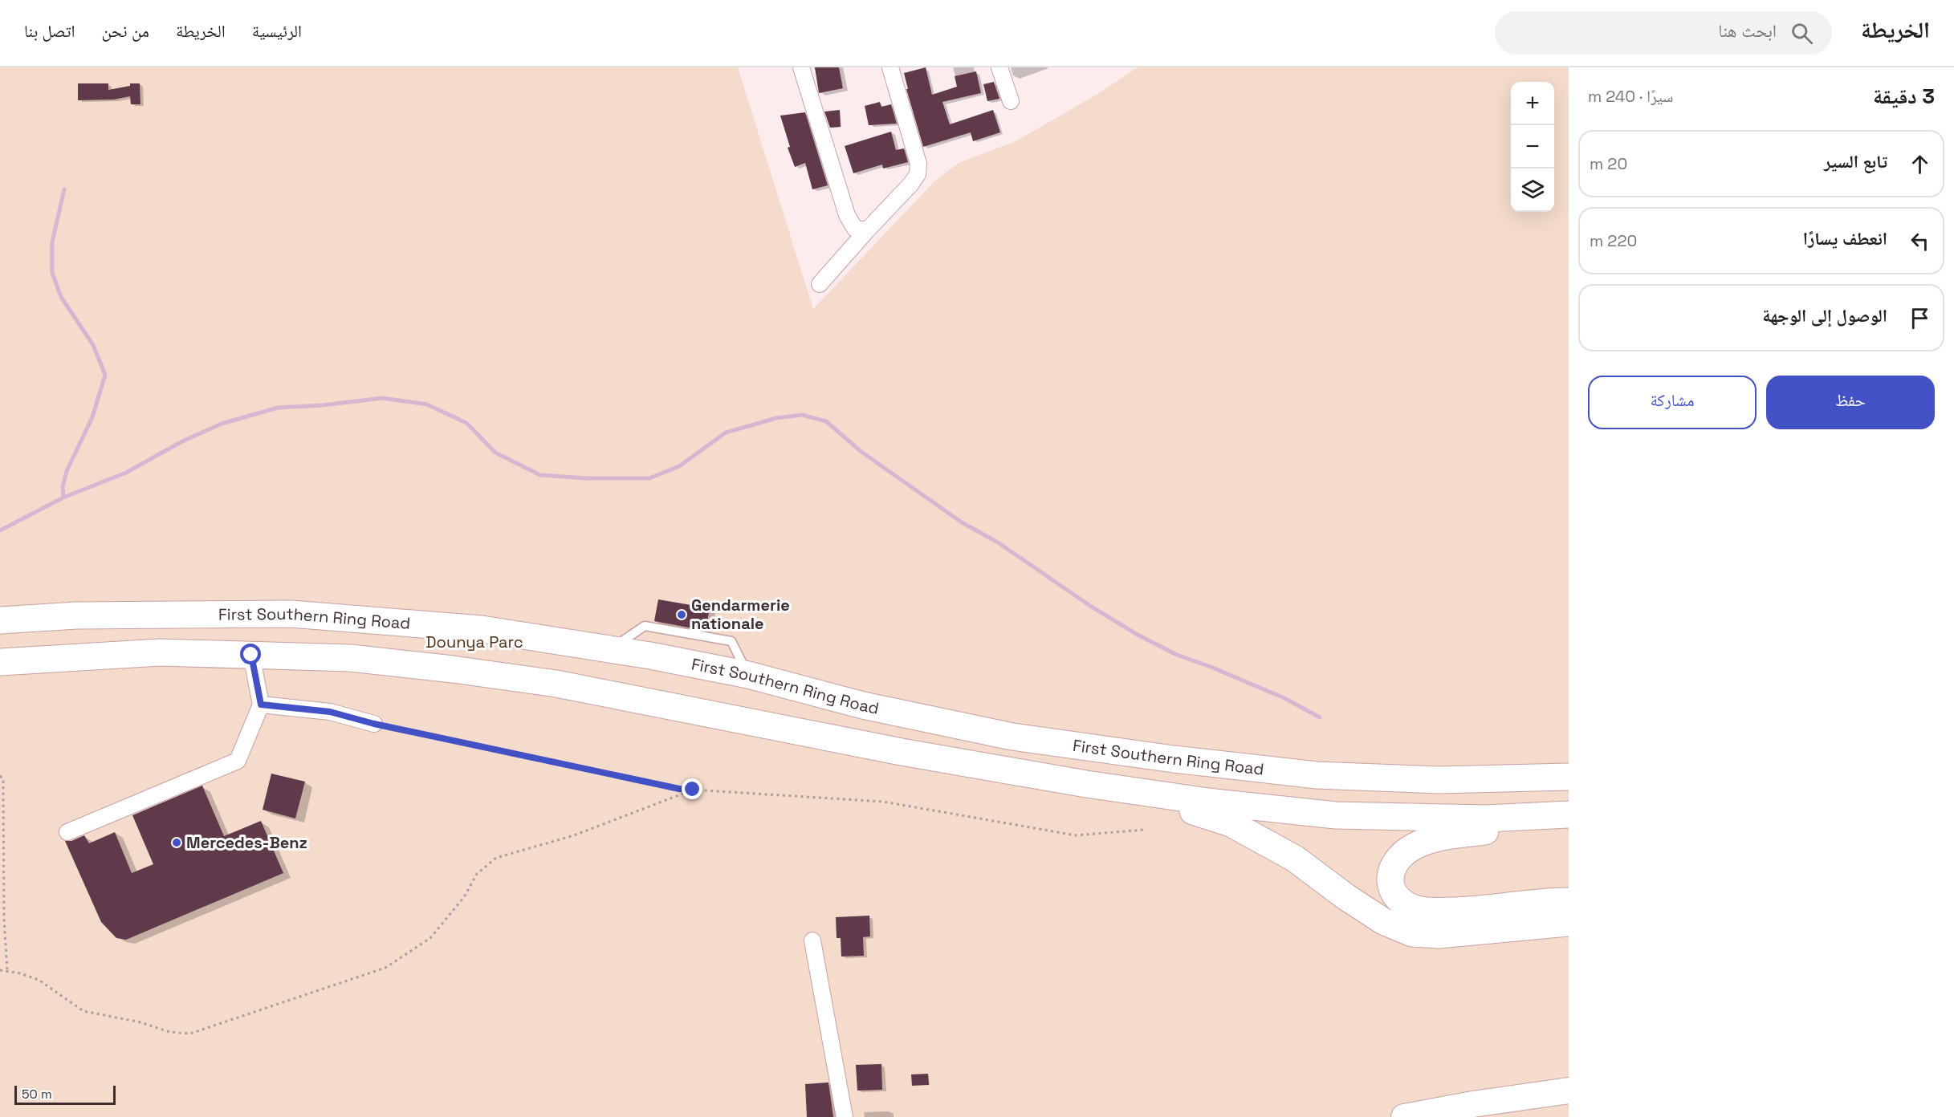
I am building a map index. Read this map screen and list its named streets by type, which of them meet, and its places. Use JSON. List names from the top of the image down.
{
  "streets": {
    "highway": ["First Southern Ring Road"]
  },
  "parks": ["Dounya Parc"],
  "places": ["Gendarmerie nationale", "Mercedes-Benz"],
  "scale_bar": "50 m",
  "page": {
    "header": "الخريطة",
    "search": "ابحث هنا",
    "nav": [
      "الرئيسية",
      "الخريطة",
      "من نحن",
      "اتصل بنا"
    ],
    "heading": ["3 دقيقة", "سيرًا · 240 m"],
    "map_buttons": ["+", "−"],
    "list": [
      ["تابع السير", "20 m"],
      ["انعطف يسارًا", "220 m"],
      "الوصول إلى الوجهة"
    ],
    "buttons": ["حفظ", "مشاركة"],
    "scale": "50 m"
  }
}
